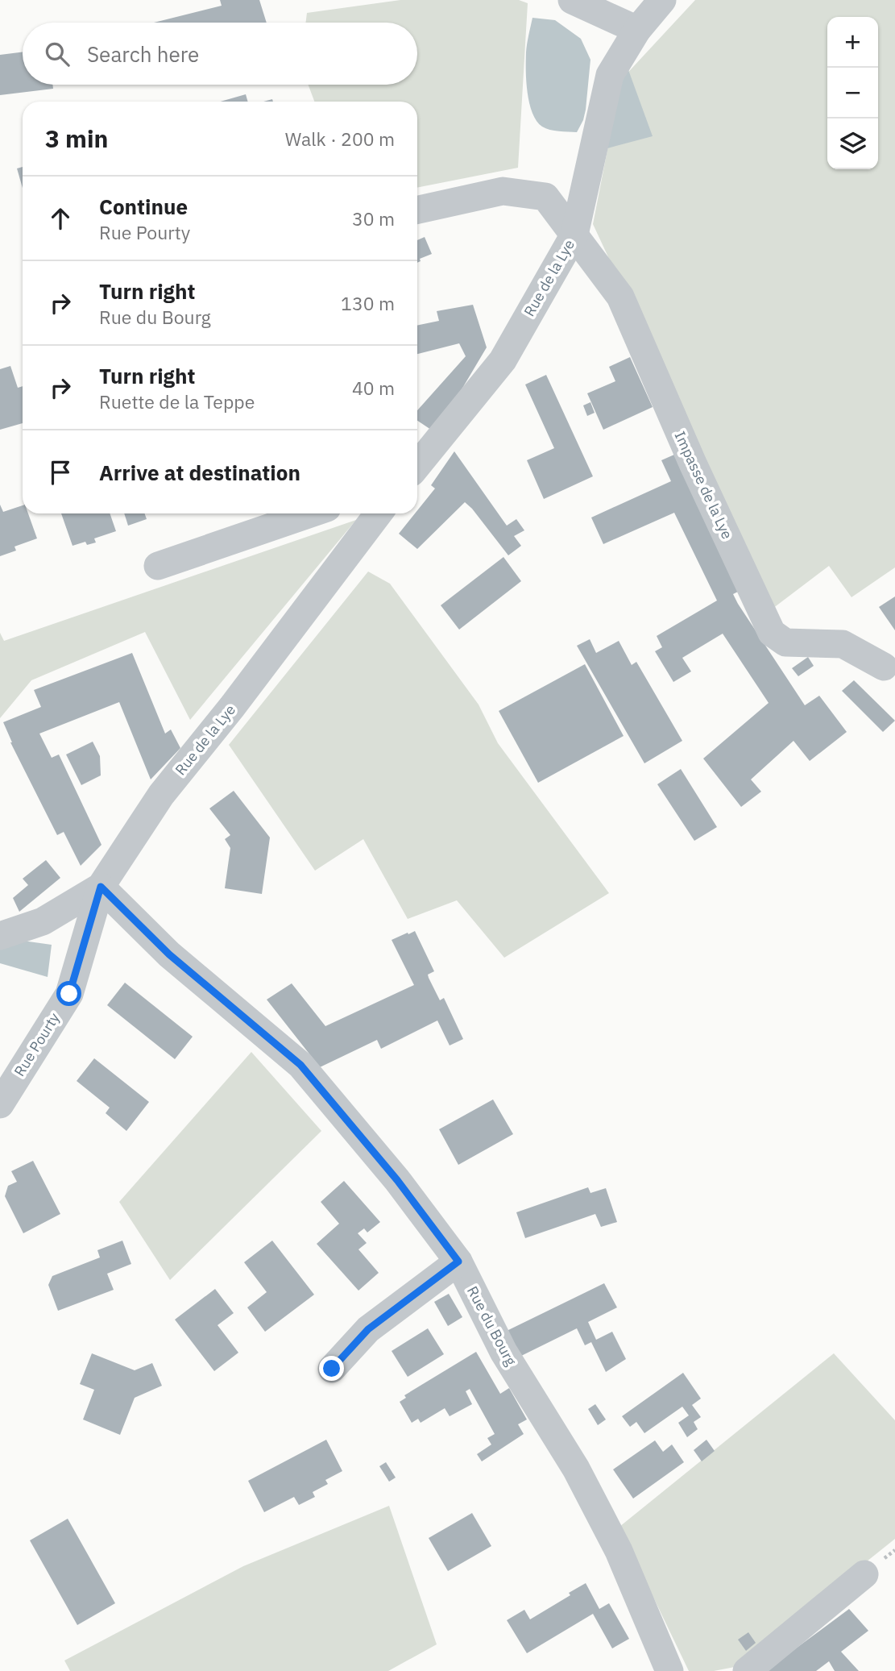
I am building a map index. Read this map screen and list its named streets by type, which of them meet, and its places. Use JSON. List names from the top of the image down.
{
  "streets": {
    "street": [
      "Rue de la Lye",
      "Impasse de la Lye",
      "Rue Pourty",
      "Rue du Bourg"
    ]
  },
  "crossings": [
    ["Rue de la Lye", "Impasse de la Lye"],
    ["Rue de la Lye", "Rue Pourty"],
    ["Rue de la Lye", "Rue du Bourg"],
    ["Rue Pourty", "Rue du Bourg"]
  ],
  "page": {
    "map_buttons": ["+", "−"],
    "search": "Search here",
    "heading": ["3 min", "Walk · 200 m"],
    "list": [
      ["Continue", "Rue Pourty", "30 m"],
      ["Turn right", "Rue du Bourg", "130 m"],
      ["Turn right", "Ruette de la Teppe", "40 m"],
      "Arrive at destination"
    ]
  }
}
